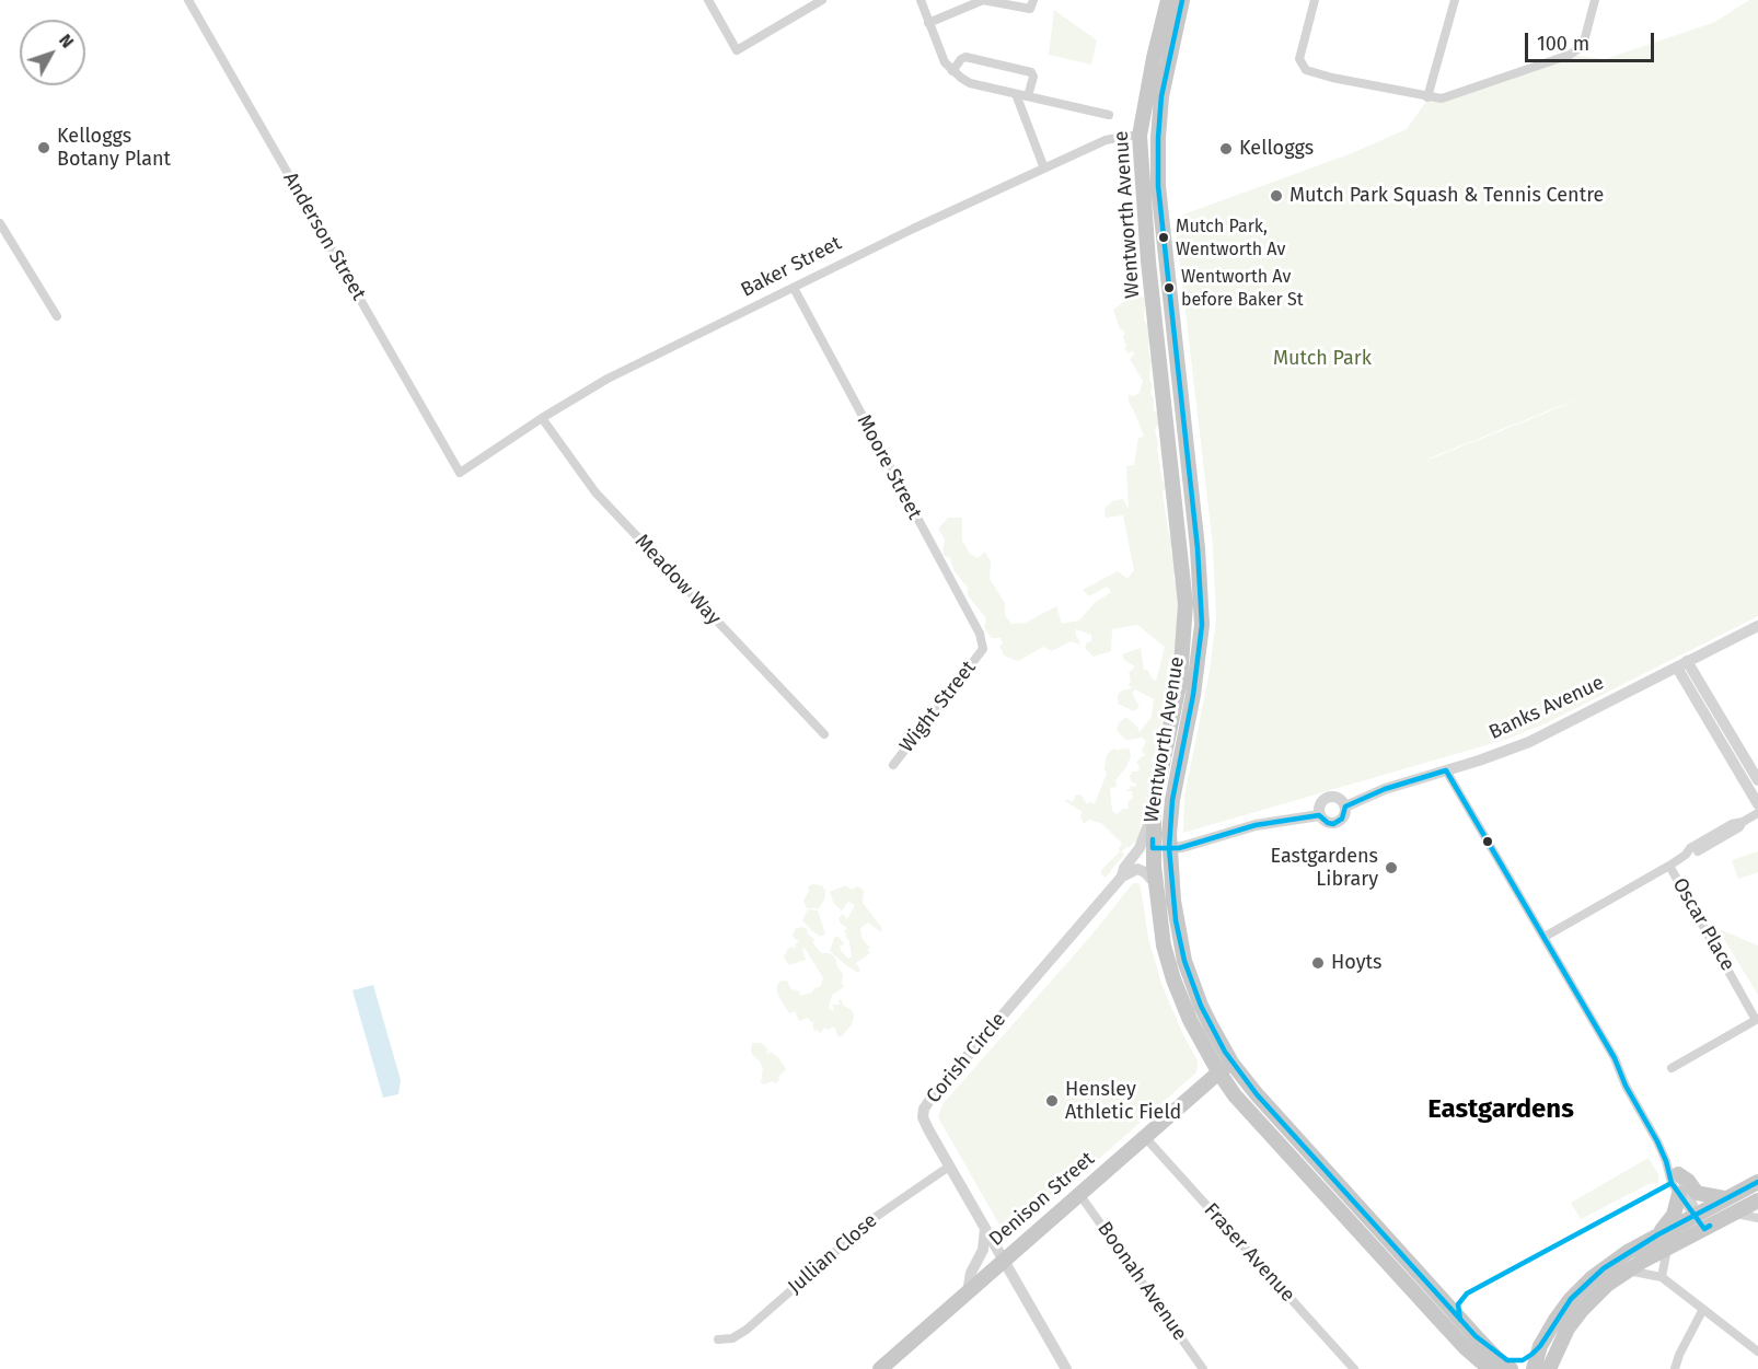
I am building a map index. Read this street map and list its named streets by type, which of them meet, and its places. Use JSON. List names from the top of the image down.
{
  "streets": {
    "main road": ["Wentworth Avenue", "Baker Street", "Denison Street"],
    "street": [
      "Anderson Street",
      "Moore Street",
      "Meadow Way",
      "Wight Street",
      "Banks Avenue",
      "Oscar Place",
      "Corish Circle",
      "Fraser Avenue",
      "Jullian Close",
      "Boonah Avenue"
    ]
  },
  "crossings": [
    ["Wentworth Avenue", "Baker Street"],
    ["Wentworth Avenue", "Corish Circle"],
    ["Wentworth Avenue", "Denison Street"],
    ["Anderson Street", "Baker Street"],
    ["Baker Street", "Moore Street"],
    ["Baker Street", "Meadow Way"],
    ["Moore Street", "Wight Street"],
    ["Corish Circle", "Denison Street"],
    ["Corish Circle", "Jullian Close"],
    ["Denison Street", "Fraser Avenue"],
    ["Denison Street", "Boonah Avenue"]
  ],
  "districts": ["Eastgardens"],
  "parks": ["Mutch Park"],
  "places": [
    "Kelloggs Botany Plant",
    "Kelloggs",
    "Mutch Park Squash & Tennis Centre",
    "Mutch Park, Wentworth Av",
    "Wentworth Av before Baker St",
    "Eastgardens Library",
    "Hoyts",
    "Hensley Athletic Field"
  ],
  "scale_bar": "100 m",
  "north": "top right"
}
